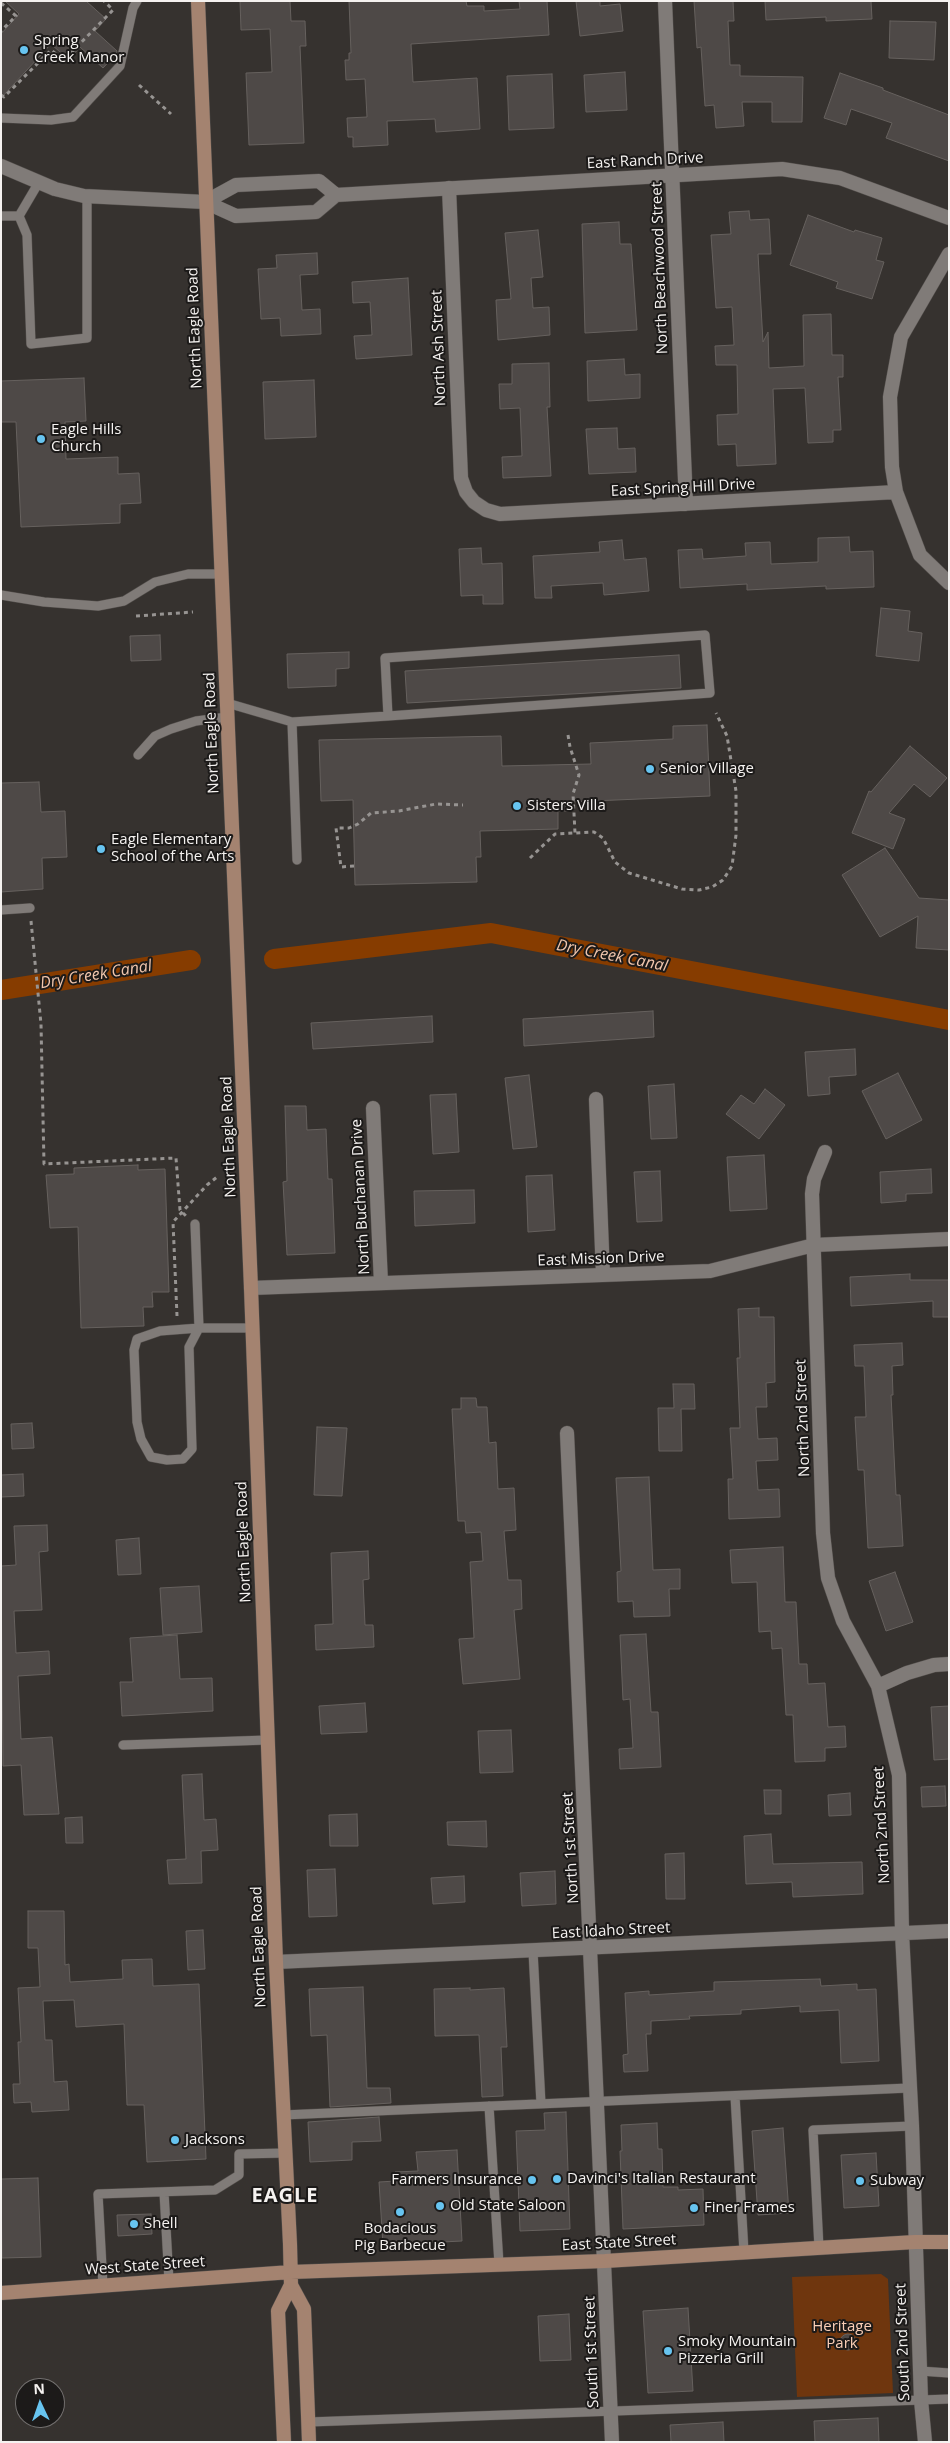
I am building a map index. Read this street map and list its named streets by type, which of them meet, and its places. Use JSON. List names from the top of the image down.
{
  "streets": {
    "main road": ["North Eagle Road", "East State Street", "West State Street"],
    "street": [
      "East Ranch Drive",
      "North Beachwood Street",
      "North Ash Street",
      "East Spring Hill Drive",
      "North Buchanan Drive",
      "East Mission Drive",
      "North 2nd Street",
      "North 1st Street",
      "East Idaho Street",
      "South 2nd Street",
      "South 1st Street"
    ]
  },
  "crossings": [
    ["East Ranch Drive", "North Beachwood Street"],
    ["East Ranch Drive", "North Ash Street"],
    ["North Beachwood Street", "East Spring Hill Drive"],
    ["North Eagle Road", "East Mission Drive"],
    ["North Eagle Road", "East Idaho Street"],
    ["North Eagle Road", "East State Street"],
    ["North Eagle Road", "West State Street"],
    ["North Ash Street", "East Spring Hill Drive"],
    ["North Buchanan Drive", "East Mission Drive"],
    ["East Mission Drive", "North 2nd Street"],
    ["North 2nd Street", "East Idaho Street"],
    ["North 2nd Street", "East State Street"],
    ["North 2nd Street", "South 2nd Street"],
    ["North 1st Street", "East Idaho Street"],
    ["North 1st Street", "East State Street"],
    ["North 1st Street", "South 1st Street"],
    ["East State Street", "West State Street"],
    ["East State Street", "South 2nd Street"],
    ["East State Street", "South 1st Street"]
  ],
  "districts": ["EAGLE"],
  "water": ["Dry Creek Canal"],
  "parks": ["Heritage Park"],
  "places": [
    "Spring Creek Manor",
    "Eagle Hills Church",
    "Senior Village",
    "Sisters Villa",
    "Eagle Elementary School of the Arts",
    "Jacksons",
    "Davinci's Italian Restaurant",
    "Farmers Insurance",
    "Subway",
    "Old State Saloon",
    "Finer Frames",
    "Bodacious Pig Barbecue",
    "Shell",
    "Smoky Mountain Pizzeria Grill"
  ],
  "north": "top"
}
